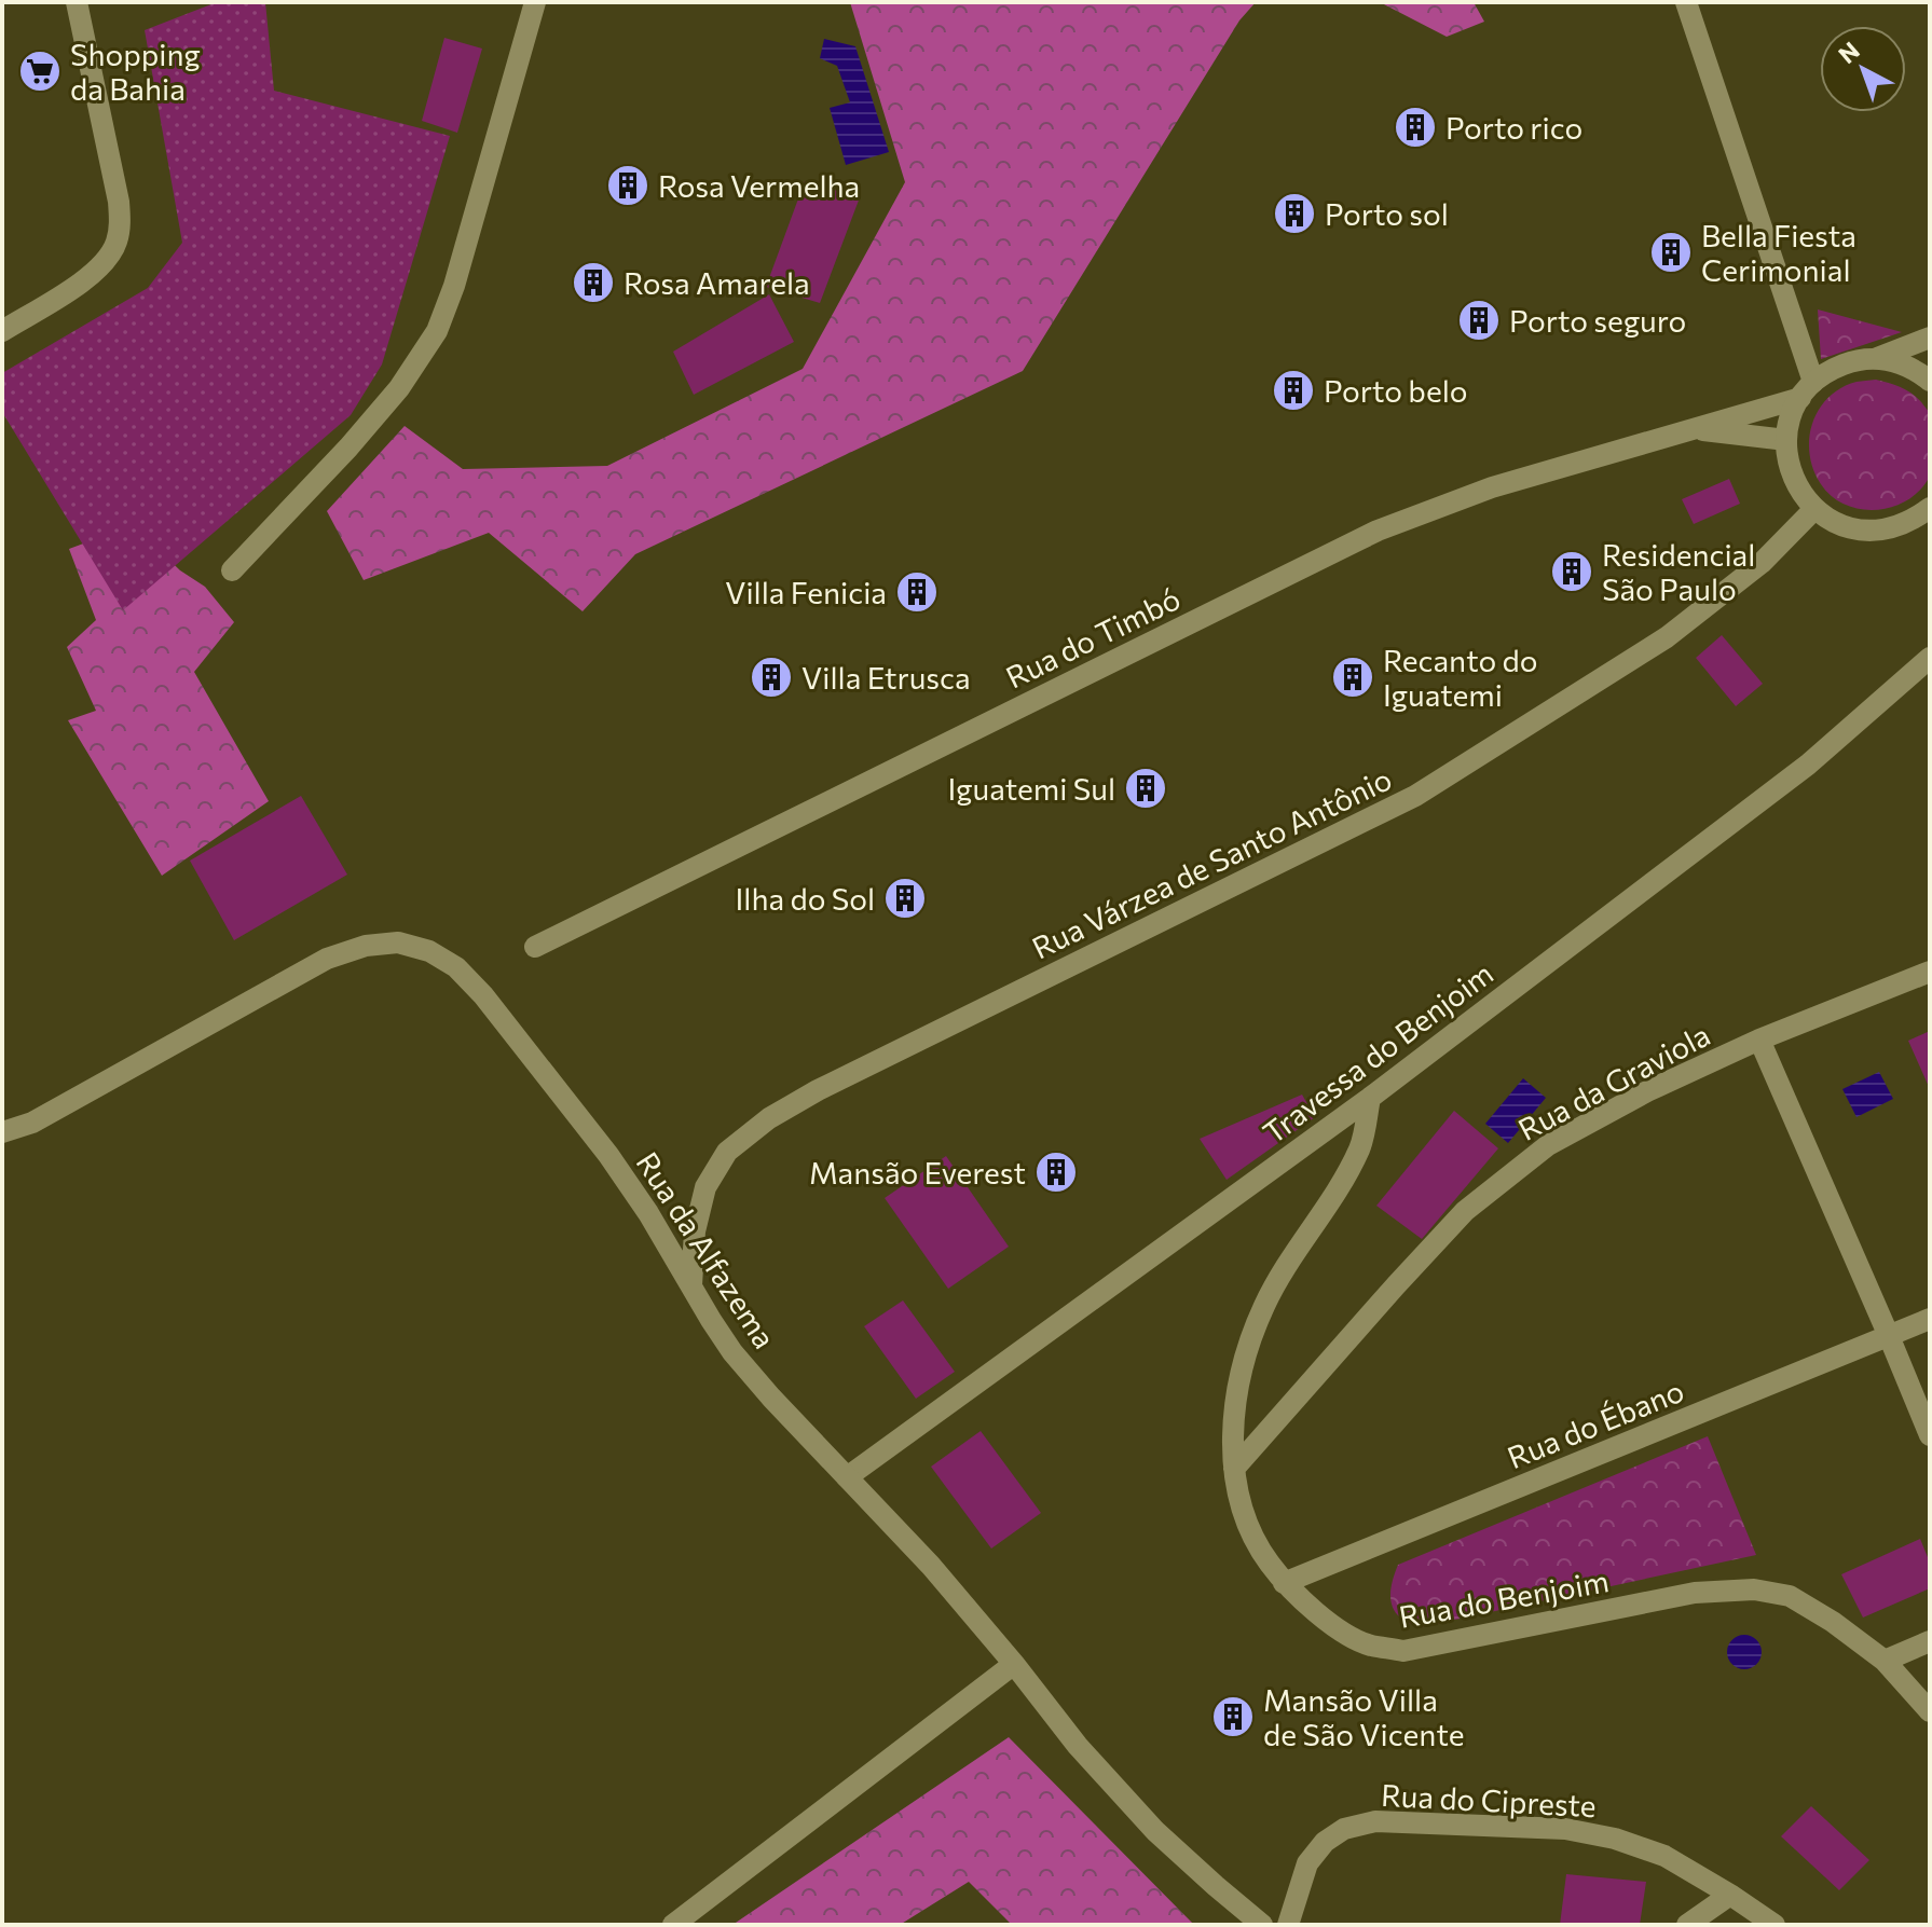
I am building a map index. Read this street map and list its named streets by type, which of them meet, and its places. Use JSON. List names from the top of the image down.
{
  "streets": {
    "street": [
      "Rua do Timbó",
      "Rua Várzea de Santo Antônio",
      "Travessa do Benjoim",
      "Rua da Graviola",
      "Rua da Alfazema",
      "Rua do Ébano",
      "Rua do Benjoim",
      "Rua do Cipreste"
    ]
  },
  "crossings": [
    ["Rua Várzea de Santo Antônio", "Rua da Alfazema"],
    ["Travessa do Benjoim", "Rua da Alfazema"],
    ["Travessa do Benjoim", "Rua do Benjoim"],
    ["Rua da Graviola", "Rua do Benjoim"],
    ["Rua do Ébano", "Rua do Benjoim"]
  ],
  "places": {
    "supermarket": ["Shopping da Bahia"],
    "building": [
      "Porto rico",
      "Rosa Vermelha",
      "Porto sol",
      "Bella Fiesta Cerimonial",
      "Rosa Amarela",
      "Porto seguro",
      "Porto belo",
      "Residencial São Paulo",
      "Villa Fenicia",
      "Villa Etrusca",
      "Recanto do Iguatemi",
      "Iguatemi Sul",
      "Ilha do Sol",
      "Mansão Everest",
      "Mansão Villa de São Vicente"
    ]
  },
  "north": "top left"
}
